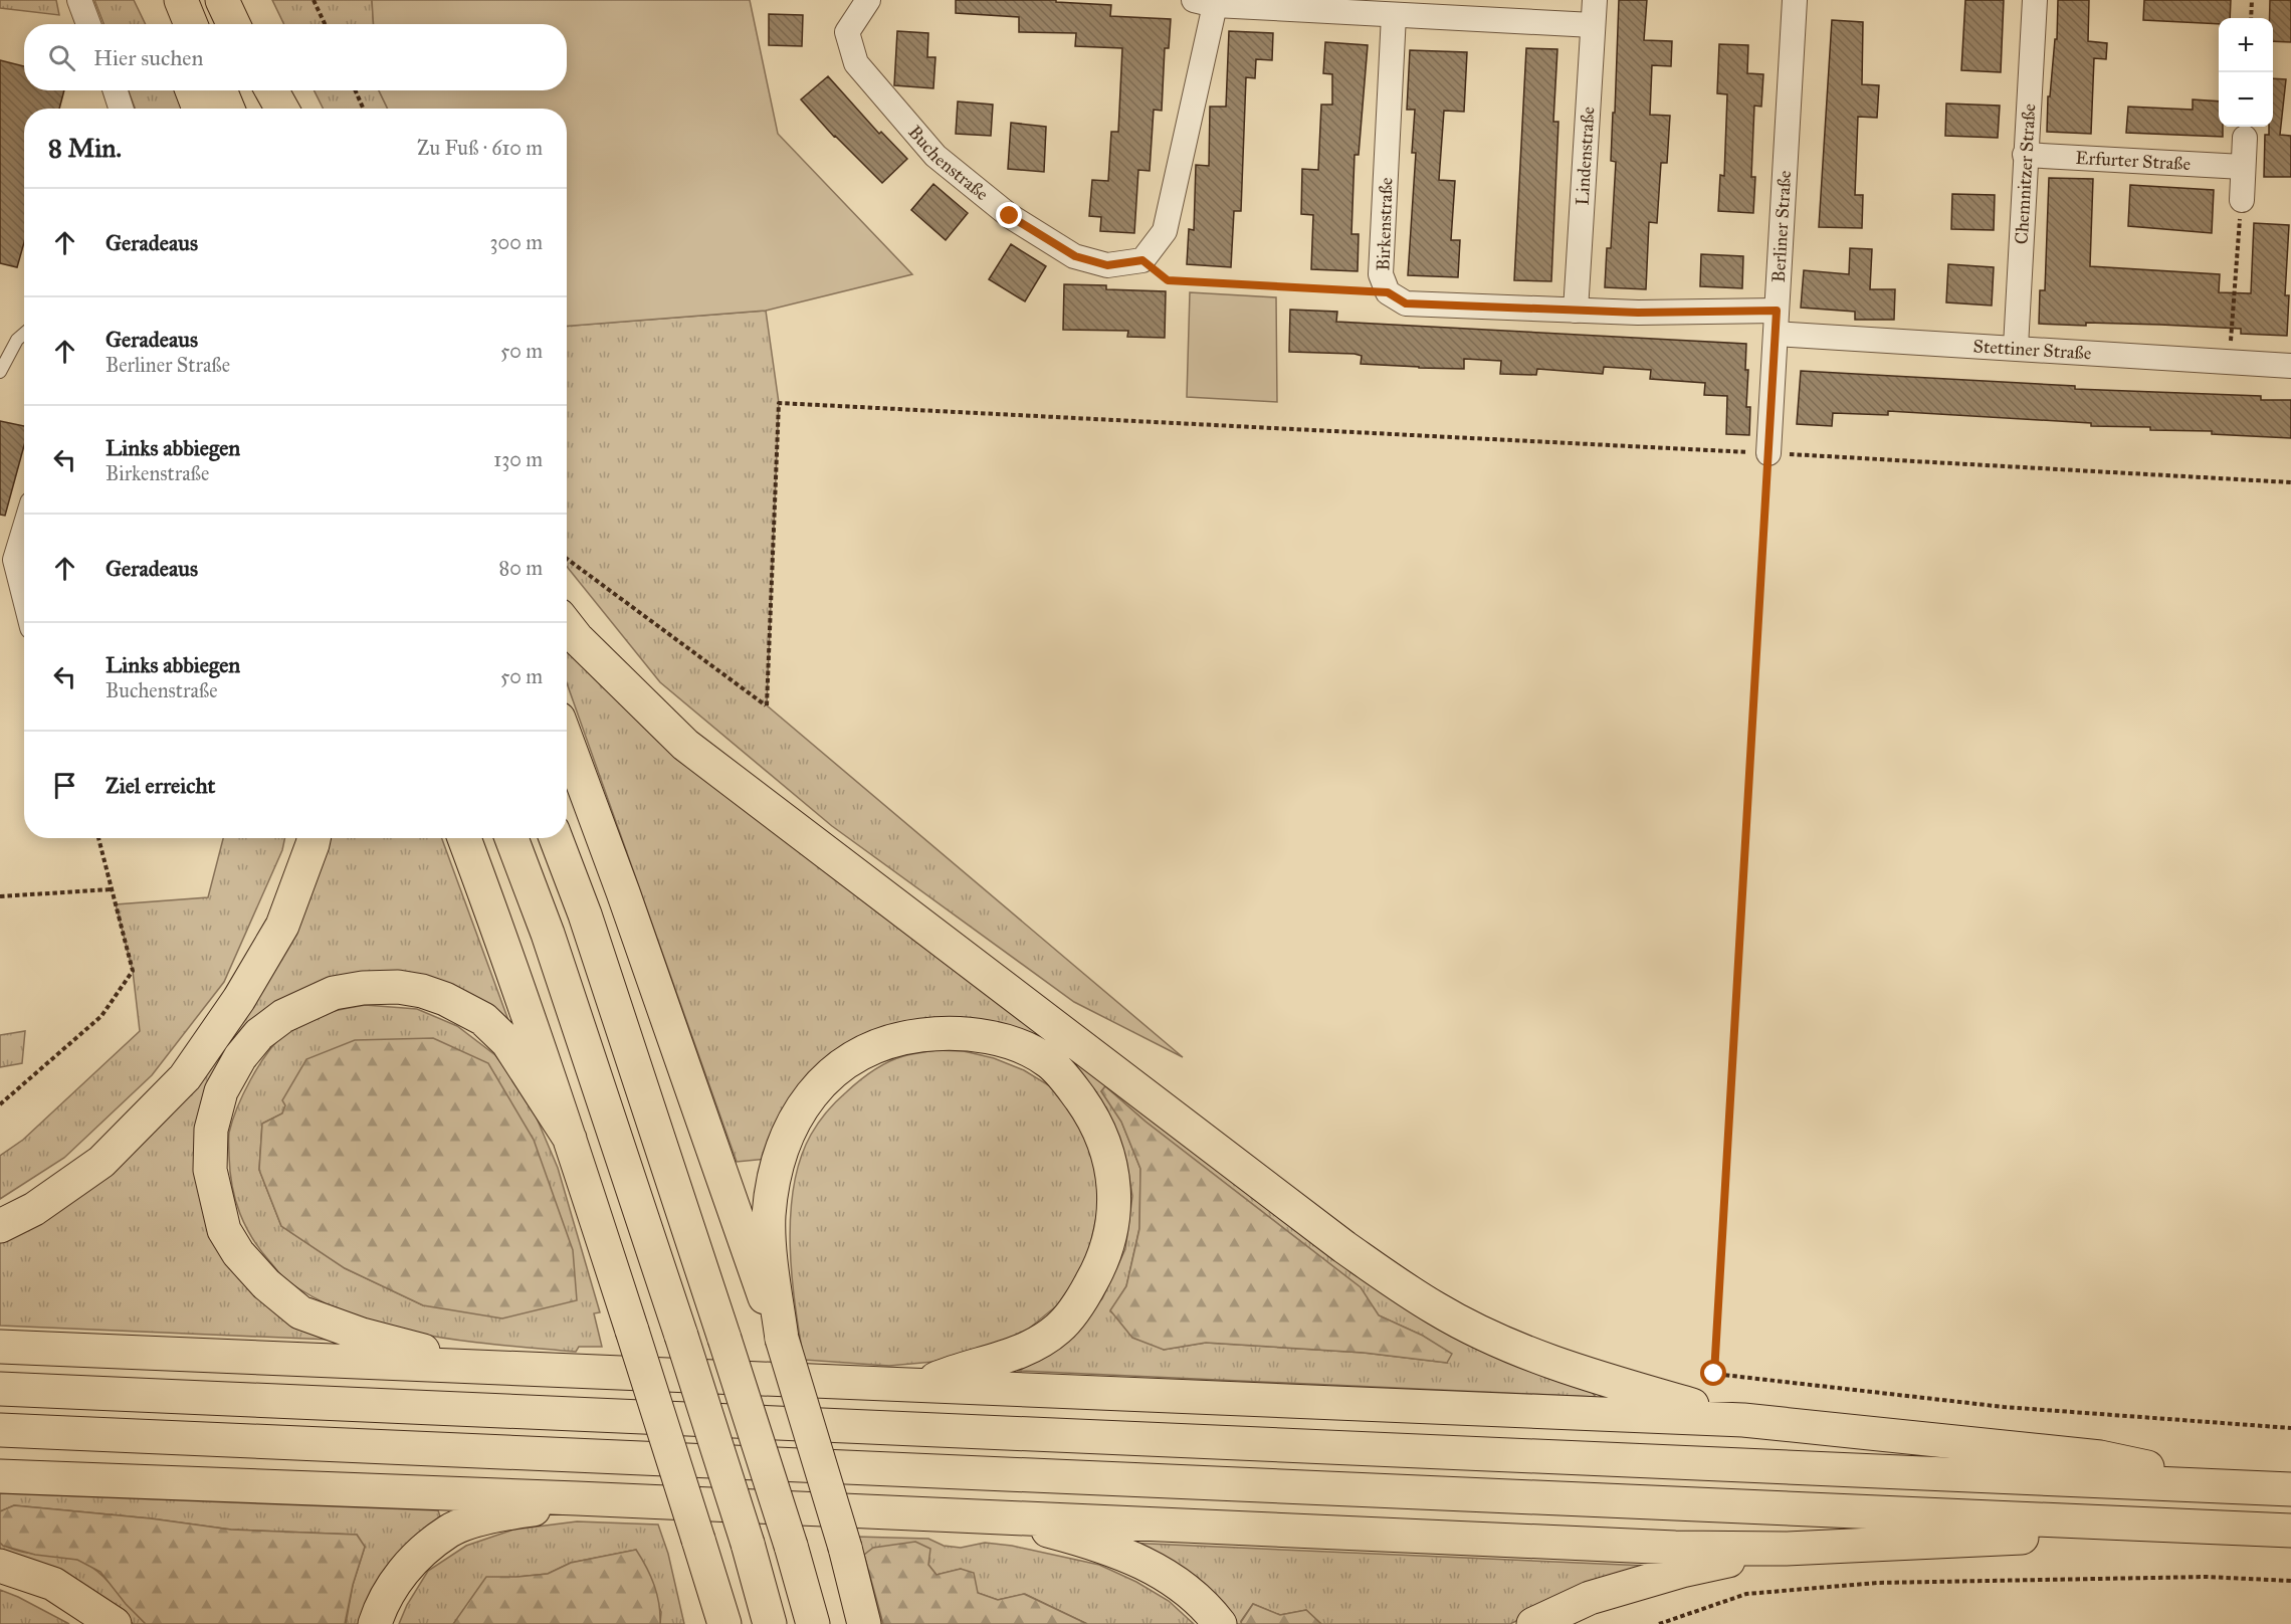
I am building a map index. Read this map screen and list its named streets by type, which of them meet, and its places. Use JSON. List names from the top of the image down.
{
  "streets": {
    "street": [
      "Lindenstraße",
      "Erfurter Straße",
      "Buchenstraße",
      "Chemnitzer Straße",
      "Birkenstraße",
      "Berliner Straße",
      "Stettiner Straße"
    ]
  },
  "crossings": [
    ["Lindenstraße", "Birkenstraße"],
    ["Erfurter Straße", "Chemnitzer Straße"],
    ["Chemnitzer Straße", "Stettiner Straße"],
    ["Birkenstraße", "Berliner Straße"],
    ["Birkenstraße", "Stettiner Straße"],
    ["Berliner Straße", "Stettiner Straße"]
  ],
  "page": {
    "map_buttons": ["+", "−"],
    "search": "Hier suchen",
    "heading": ["8 Min.", "Zu Fuß · 610 m"],
    "list": [
      ["Geradeaus", "300 m"],
      ["Geradeaus", "Berliner Straße", "50 m"],
      ["Links abbiegen", "Birkenstraße", "130 m"],
      ["Geradeaus", "80 m"],
      ["Links abbiegen", "Buchenstraße", "50 m"],
      "Ziel erreicht"
    ]
  }
}
